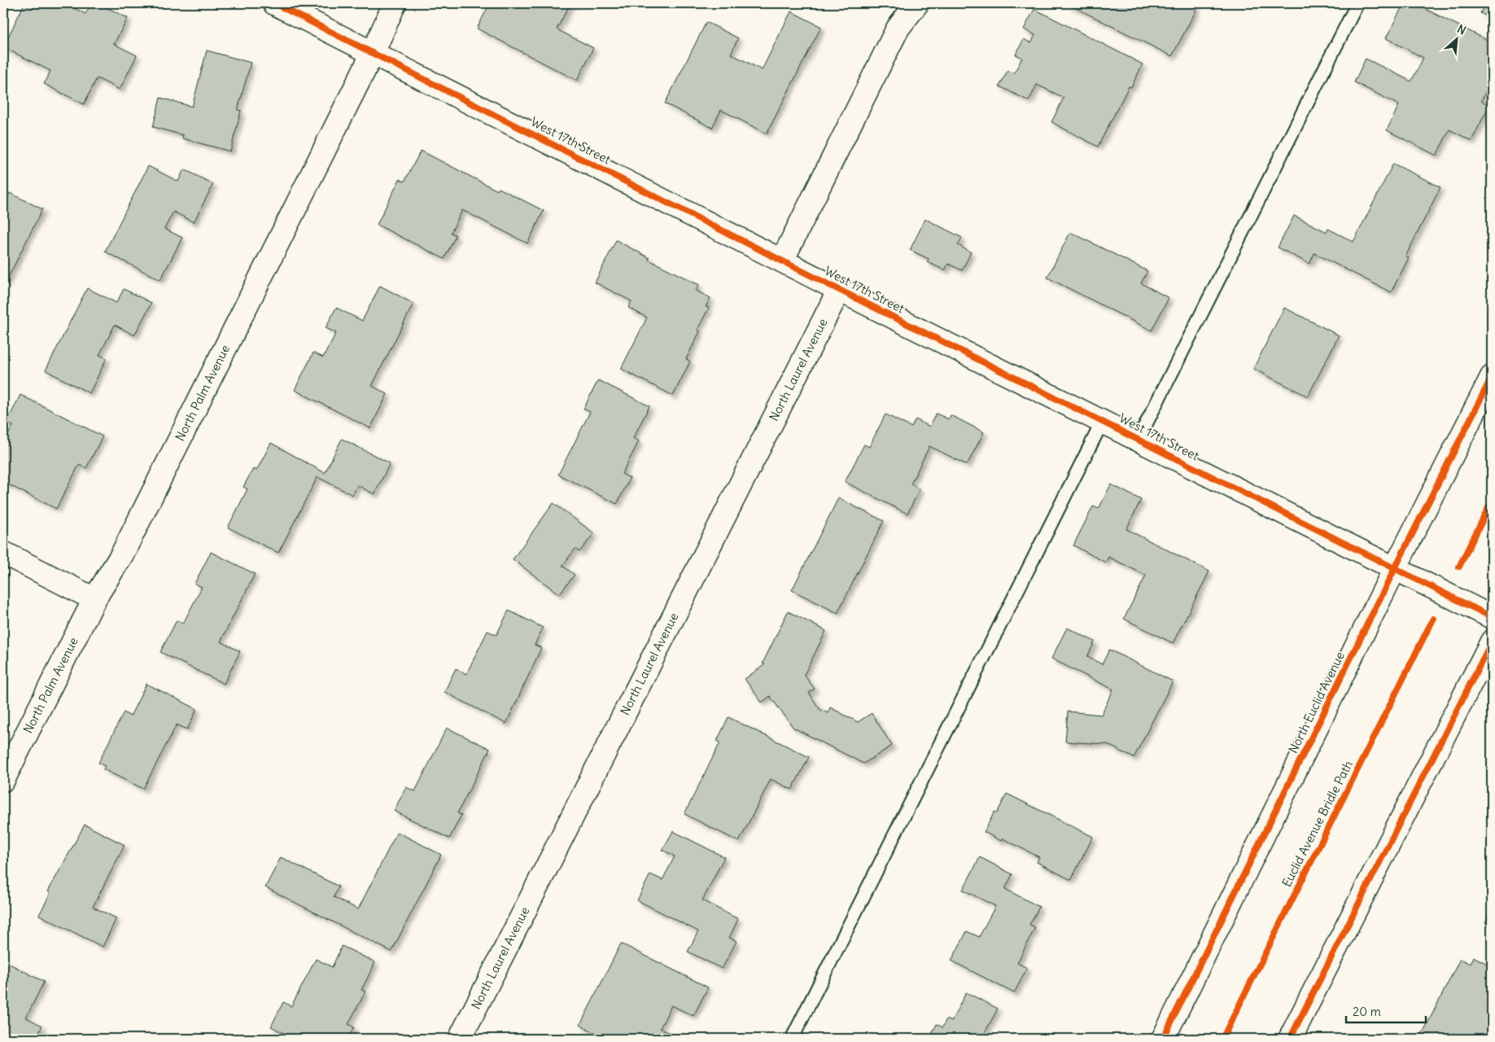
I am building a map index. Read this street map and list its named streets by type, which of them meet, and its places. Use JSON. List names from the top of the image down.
{
  "streets": {
    "street": [
      "West 17th Street",
      "North Laurel Avenue",
      "North Palm Avenue",
      "North Euclid Avenue"
    ],
    "cycle path": ["Euclid Avenue Bridle Path"]
  },
  "crossings": [
    ["West 17th Street", "North Laurel Avenue"],
    ["West 17th Street", "North Palm Avenue"],
    ["West 17th Street", "North Euclid Avenue"]
  ],
  "scale_bar": "20 m",
  "north": "top right"
}
